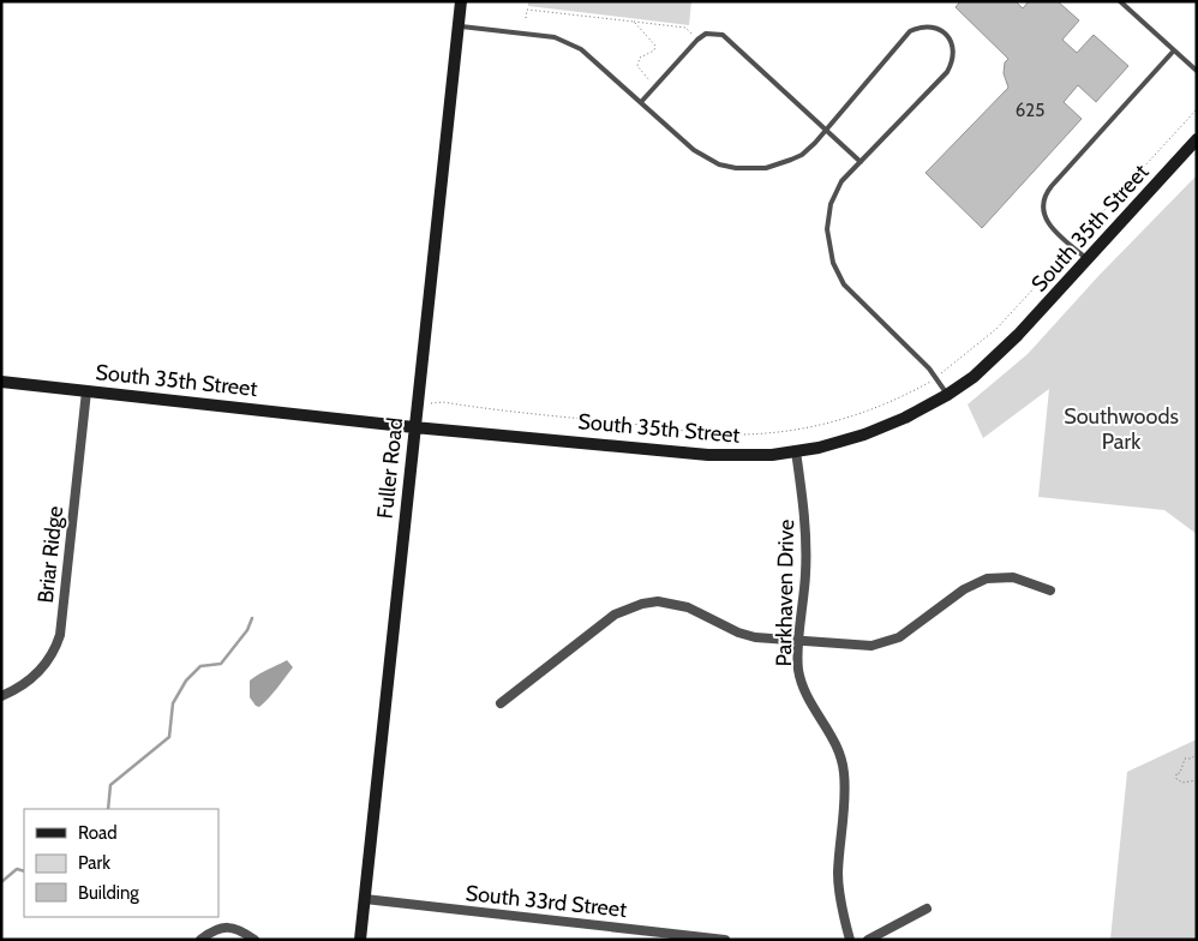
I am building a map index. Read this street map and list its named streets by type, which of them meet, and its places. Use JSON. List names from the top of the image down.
{
  "streets": {
    "street": [
      "South 35th Street",
      "Fuller Road",
      "Briar Ridge",
      "Parkhaven Drive",
      "South 33rd Street"
    ]
  },
  "crossings": [
    ["South 35th Street", "Fuller Road"],
    ["South 35th Street", "Briar Ridge"],
    ["South 35th Street", "Parkhaven Drive"],
    ["Fuller Road", "South 33rd Street"]
  ],
  "parks": ["Southwoods Park"],
  "house_numbers": ["625"],
  "legend": ["Road", "Park", "Building"]
}
